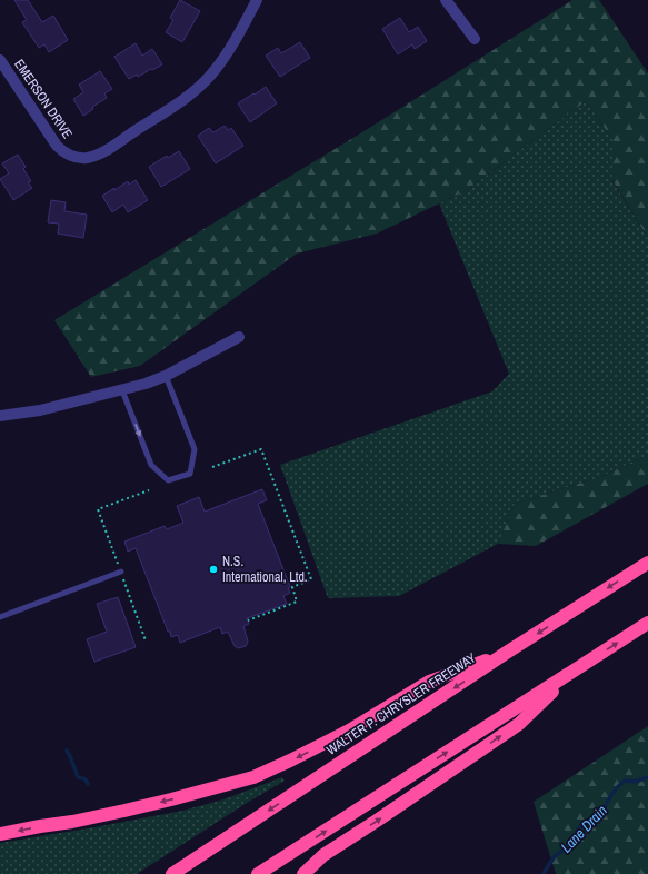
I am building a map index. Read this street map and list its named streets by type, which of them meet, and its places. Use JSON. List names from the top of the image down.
{
  "streets": {
    "highway": ["WALTER P. CHRYSLER FREEWAY"],
    "street": ["EMERSON DRIVE"]
  },
  "water": ["Lane Drain"],
  "places": ["N.S. International, Ltd."]
}
